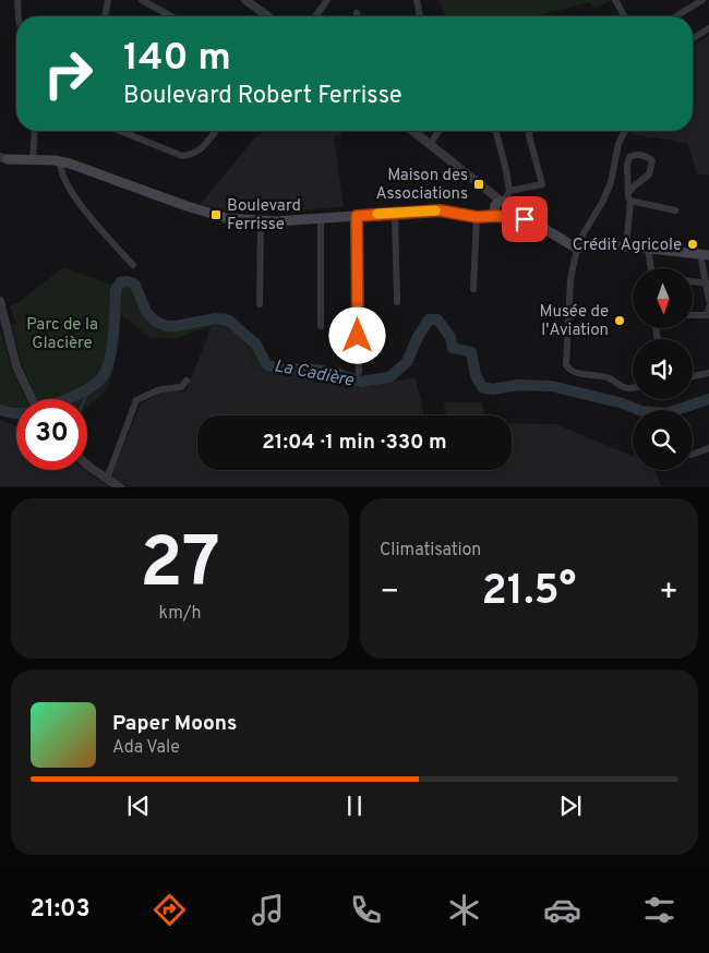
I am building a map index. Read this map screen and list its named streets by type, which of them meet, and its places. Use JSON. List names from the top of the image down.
{
  "water": ["La Cadière"],
  "parks": ["Parc de la Glacière"],
  "places": {
    "transit": ["Maison des Associations", "Boulevard Ferrisse"],
    "other": ["Crédit Agricole", "Musée de l'Aviation"]
  },
  "north": "bottom",
  "page": {
    "turn": ["140 m", "Boulevard Robert Ferrisse"],
    "limit": "30",
    "trip": "21:04 · 1 min · 330 m",
    "tile": [
      ["27", "km/h"],
      "Climatisation"
    ],
    "heat": ["−", "21.5°", "+"],
    "song": ["Paper Moons", "Ada Vale"],
    "tabs": "21:03"
  }
}
